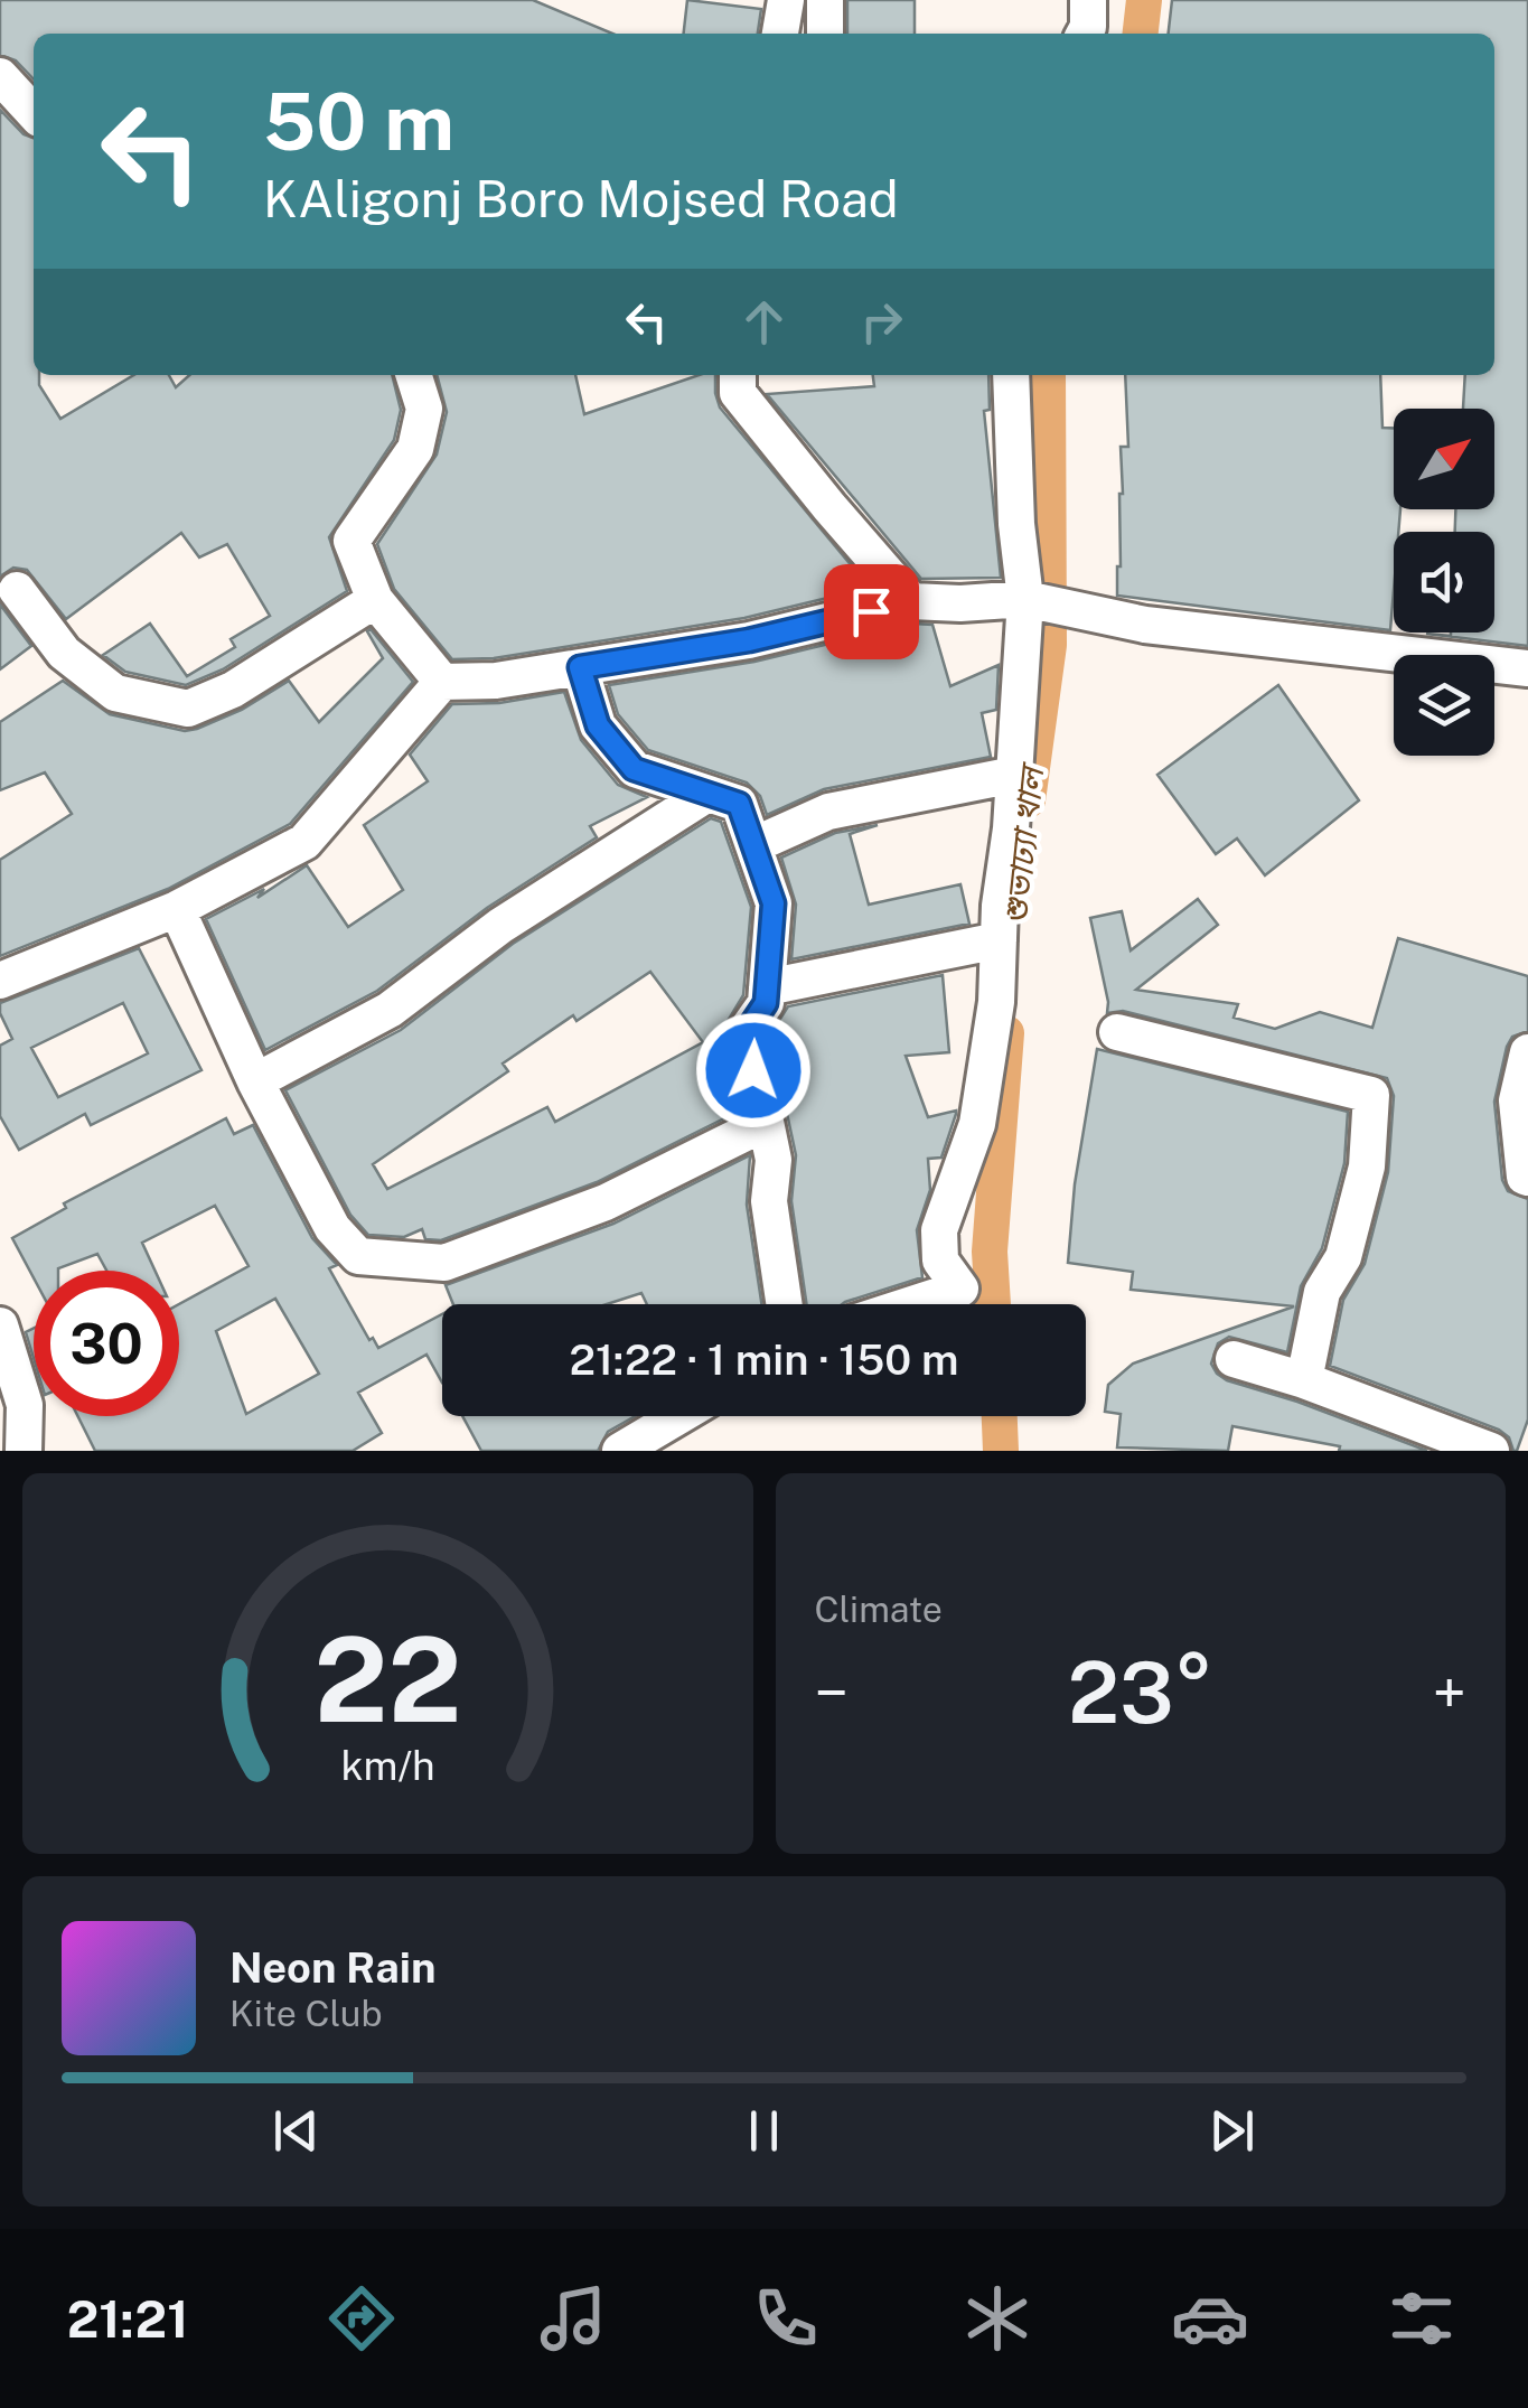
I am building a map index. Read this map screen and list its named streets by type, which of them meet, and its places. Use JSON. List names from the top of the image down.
{
  "water": ["শুভাঢ্যা খাল"],
  "north": "top right",
  "page": {
    "turn": ["50 m", "KAligonj Boro Mojsed Road"],
    "limit": "30",
    "trip": "21:22 · 1 min · 150 m",
    "tile": "Climate",
    "heat": ["−", "23°", "+"],
    "song": ["Neon Rain", "Kite Club"],
    "tabs": "21:21",
    "gauge": ["22", "km/h"]
  }
}
